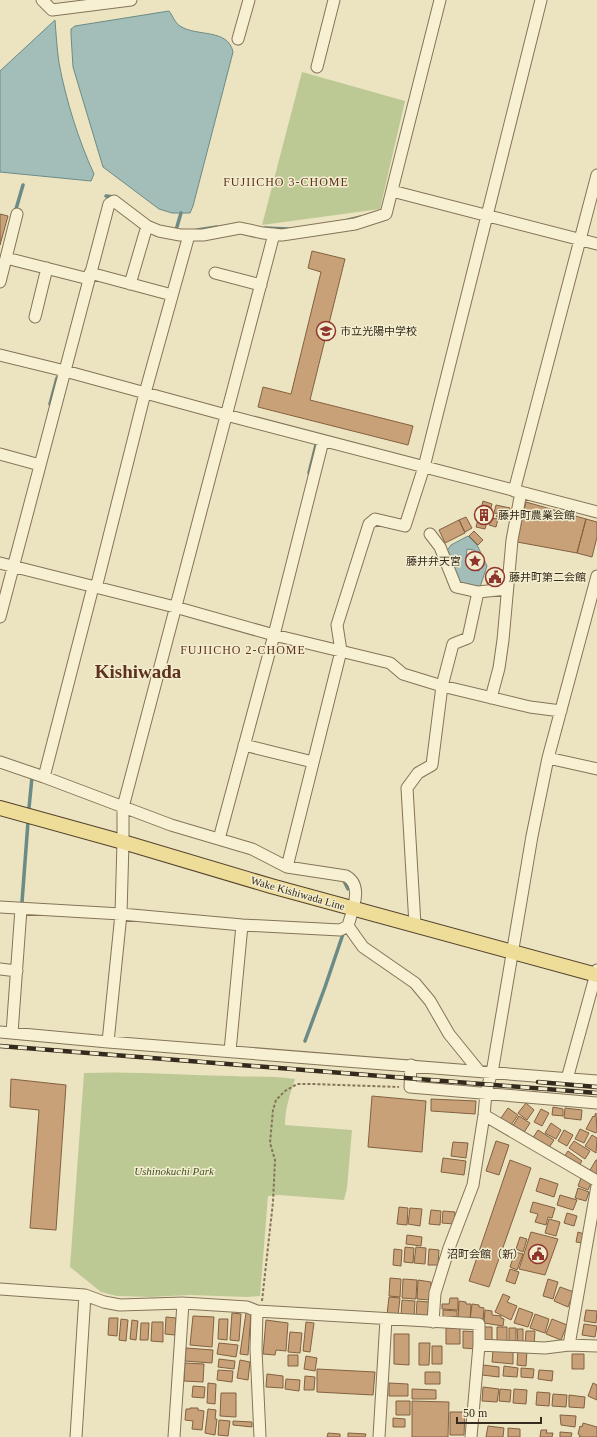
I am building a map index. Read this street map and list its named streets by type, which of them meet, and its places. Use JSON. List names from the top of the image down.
{
  "streets": {
    "main road": ["Wake Kishiwada Line"]
  },
  "districts": ["FUJIICHO 3-CHOME", "FUJIICHO 2-CHOME", "Kishiwada"],
  "parks": ["Ushinokuchi Park"],
  "places": {
    "school or university": ["市立光陽中学校"],
    "building": ["藤井町農業会館"],
    "place": ["藤井弁天宮"],
    "public building": ["藤井町第二会館", "沼町会館（新）"]
  },
  "scale_bar": "50 m"
}
